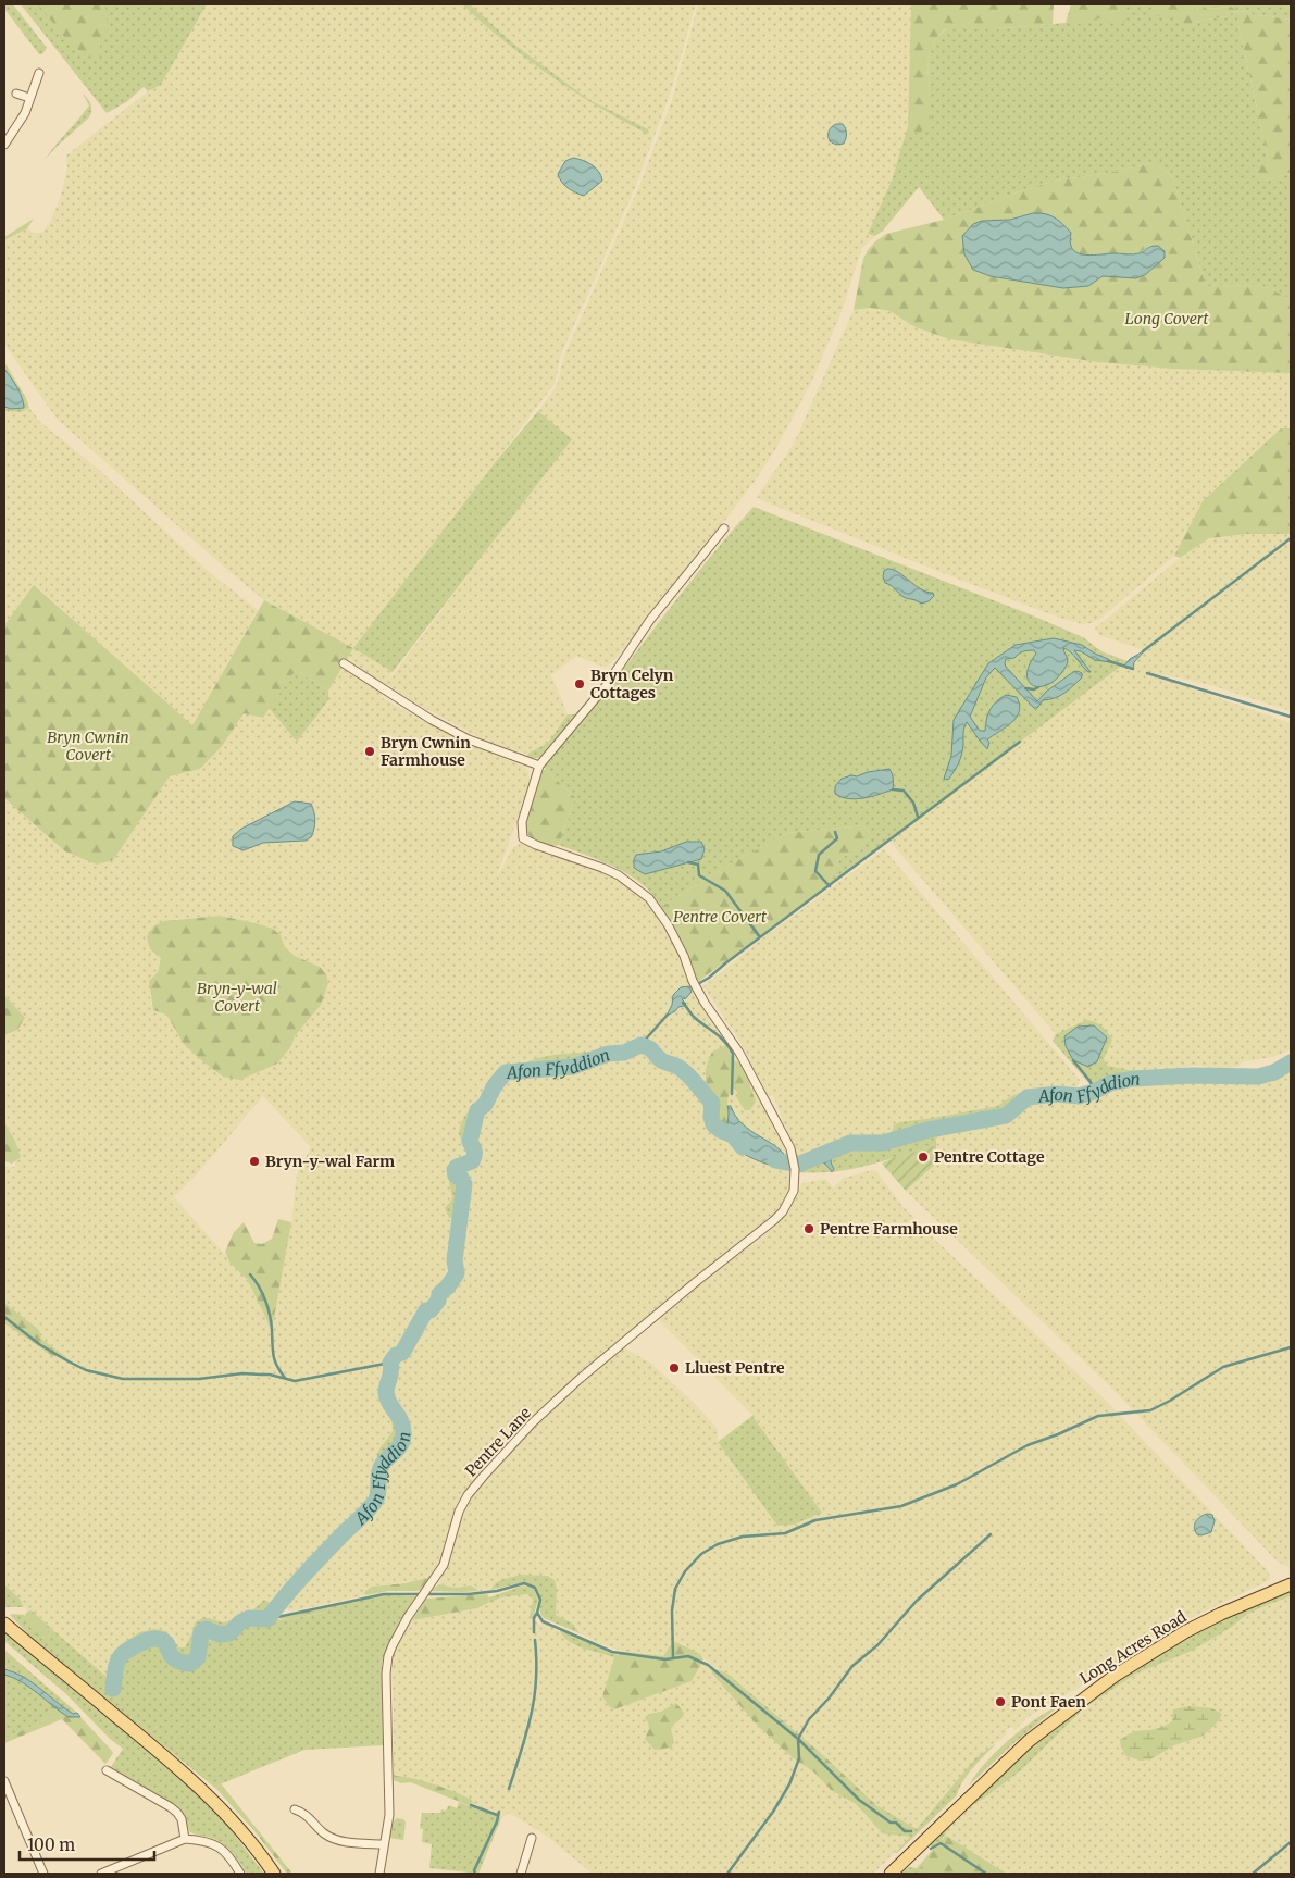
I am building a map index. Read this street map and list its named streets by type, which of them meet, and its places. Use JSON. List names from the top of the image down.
{
  "streets": {
    "main road": ["Long Acres Road"],
    "street": ["Pentre Lane"]
  },
  "water": ["Afon Ffyddion"],
  "parks": [
    "Long Covert",
    "Bryn Cwnin Covert",
    "Pentre Covert",
    "Bryn-y-wal Covert"
  ],
  "places": [
    "Bryn Celyn Cottages",
    "Bryn Cwnin Farmhouse",
    "Pentre Cottage",
    "Bryn-y-wal Farm",
    "Pentre Farmhouse",
    "Lluest Pentre",
    "Pont Faen"
  ],
  "scale_bar": "100 m"
}
